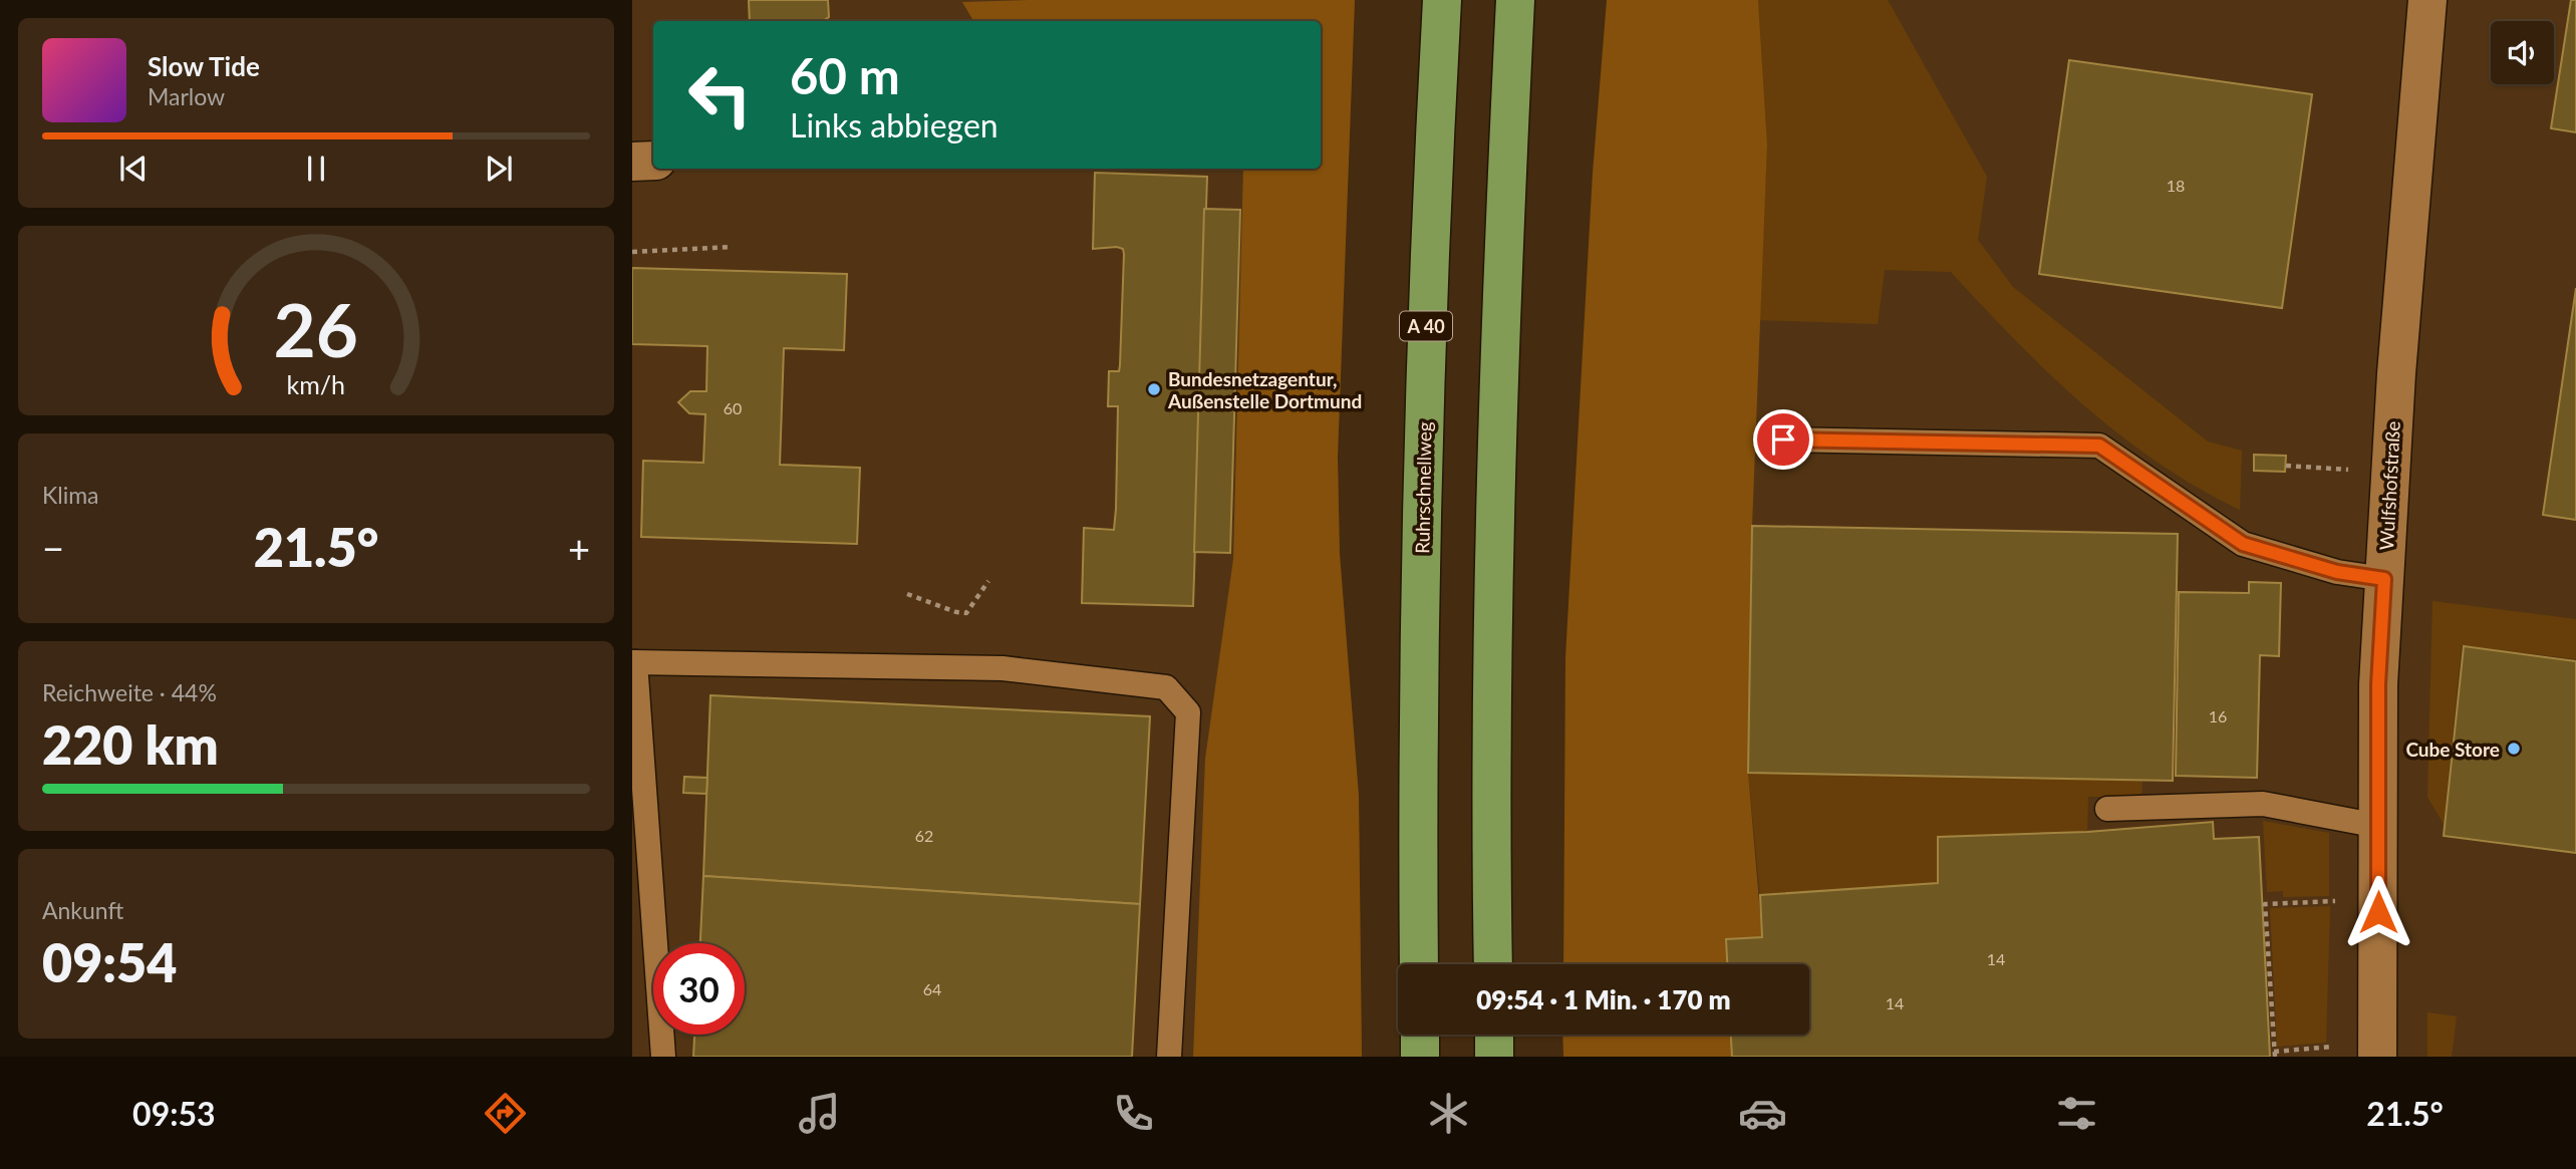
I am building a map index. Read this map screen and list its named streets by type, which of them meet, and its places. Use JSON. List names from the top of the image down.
{
  "streets": {
    "highway": ["A 40", "Ruhrschnellweg"],
    "street": ["Wulfshofstraße"]
  },
  "places": ["Bundesnetzagentur, Außenstelle Dortmund", "Cube Store"],
  "house_numbers": [
    "18",
    "60",
    "16",
    "62",
    "14",
    "64",
    "14"
  ],
  "page": {
    "turn": ["60 m", "Links abbiegen"],
    "song": ["Slow Tide", "Marlow"],
    "tile": [
      "Klima",
      ["Reichweite · 44%", "220 km"],
      ["Ankunft", "09:54"]
    ],
    "heat": ["−", "21.5°", "+"],
    "limit": "30",
    "trip": "09:54 · 1 Min. · 170 m",
    "tabs": ["09:53", "21.5°"],
    "gauge": ["26", "km/h"]
  }
}
